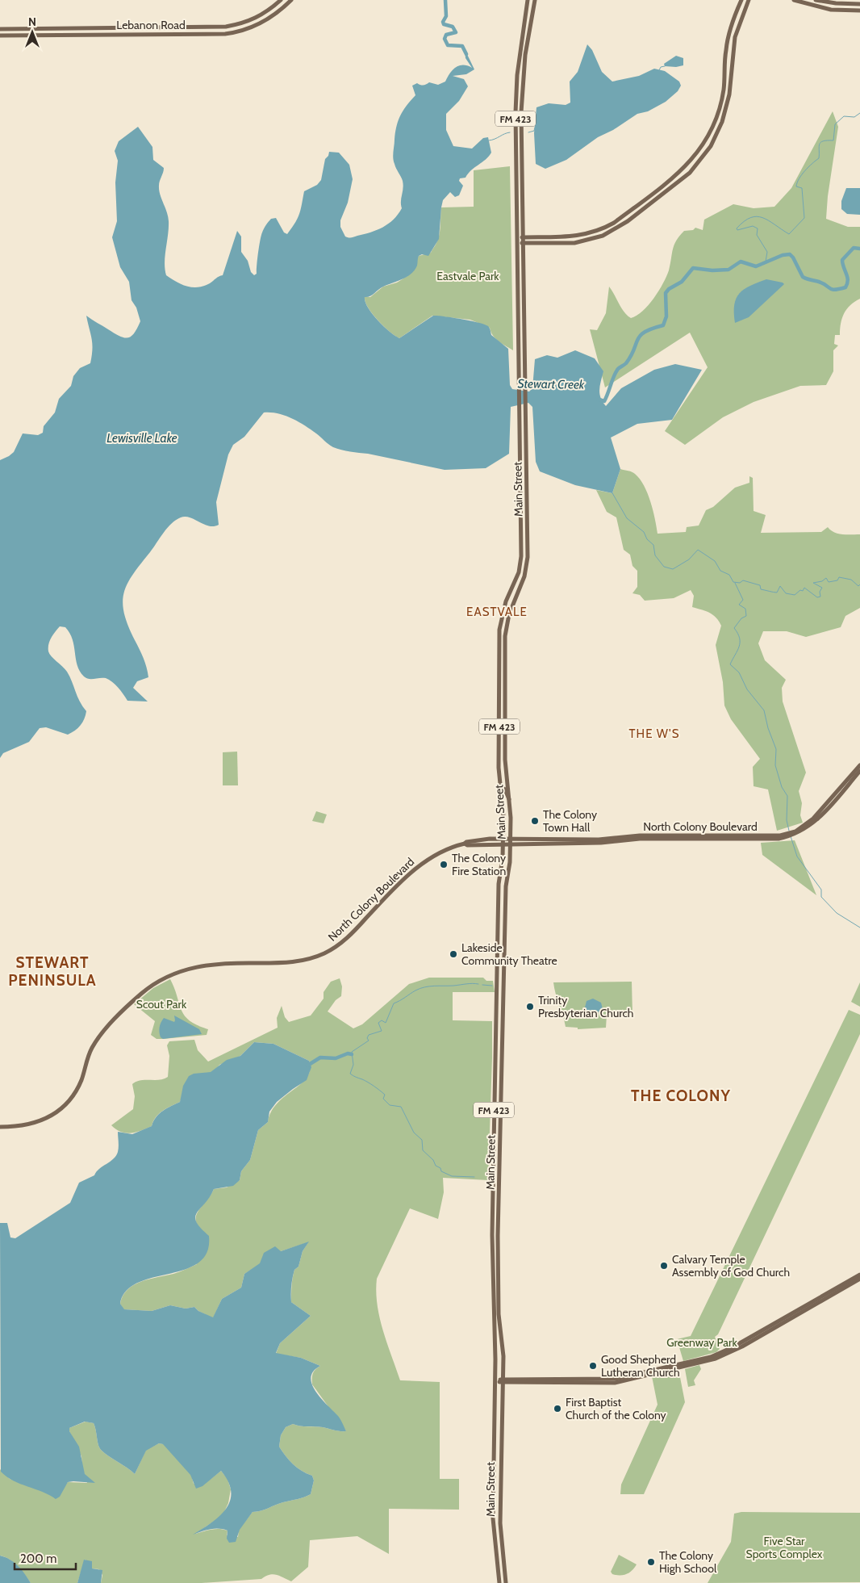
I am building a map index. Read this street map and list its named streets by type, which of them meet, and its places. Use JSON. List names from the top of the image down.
{
  "streets": {
    "main road": [
      "Lebanon Road",
      "FM 423",
      "Main Street",
      "North Colony Boulevard"
    ]
  },
  "crossings": [
    ["FM 423", "Main Street"],
    ["Main Street", "North Colony Boulevard"]
  ],
  "districts": [
    "EASTVALE",
    "THE W'S",
    "STEWART PENINSULA",
    "THE COLONY"
  ],
  "water": ["Stewart Creek", "Lewisville Lake"],
  "parks": [
    "Eastvale Park",
    "Scout Park",
    "Greenway Park",
    "Five Star Sports Complex"
  ],
  "places": [
    "The Colony Town Hall",
    "The Colony Fire Station",
    "Lakeside Community Theatre",
    "Trinity Presbyterian Church",
    "Calvary Temple Assembly of God Church",
    "Good Shepherd Lutheran Church",
    "First Baptist Church of the Colony",
    "The Colony High School"
  ],
  "scale_bar": "200 m",
  "north": "top"
}
